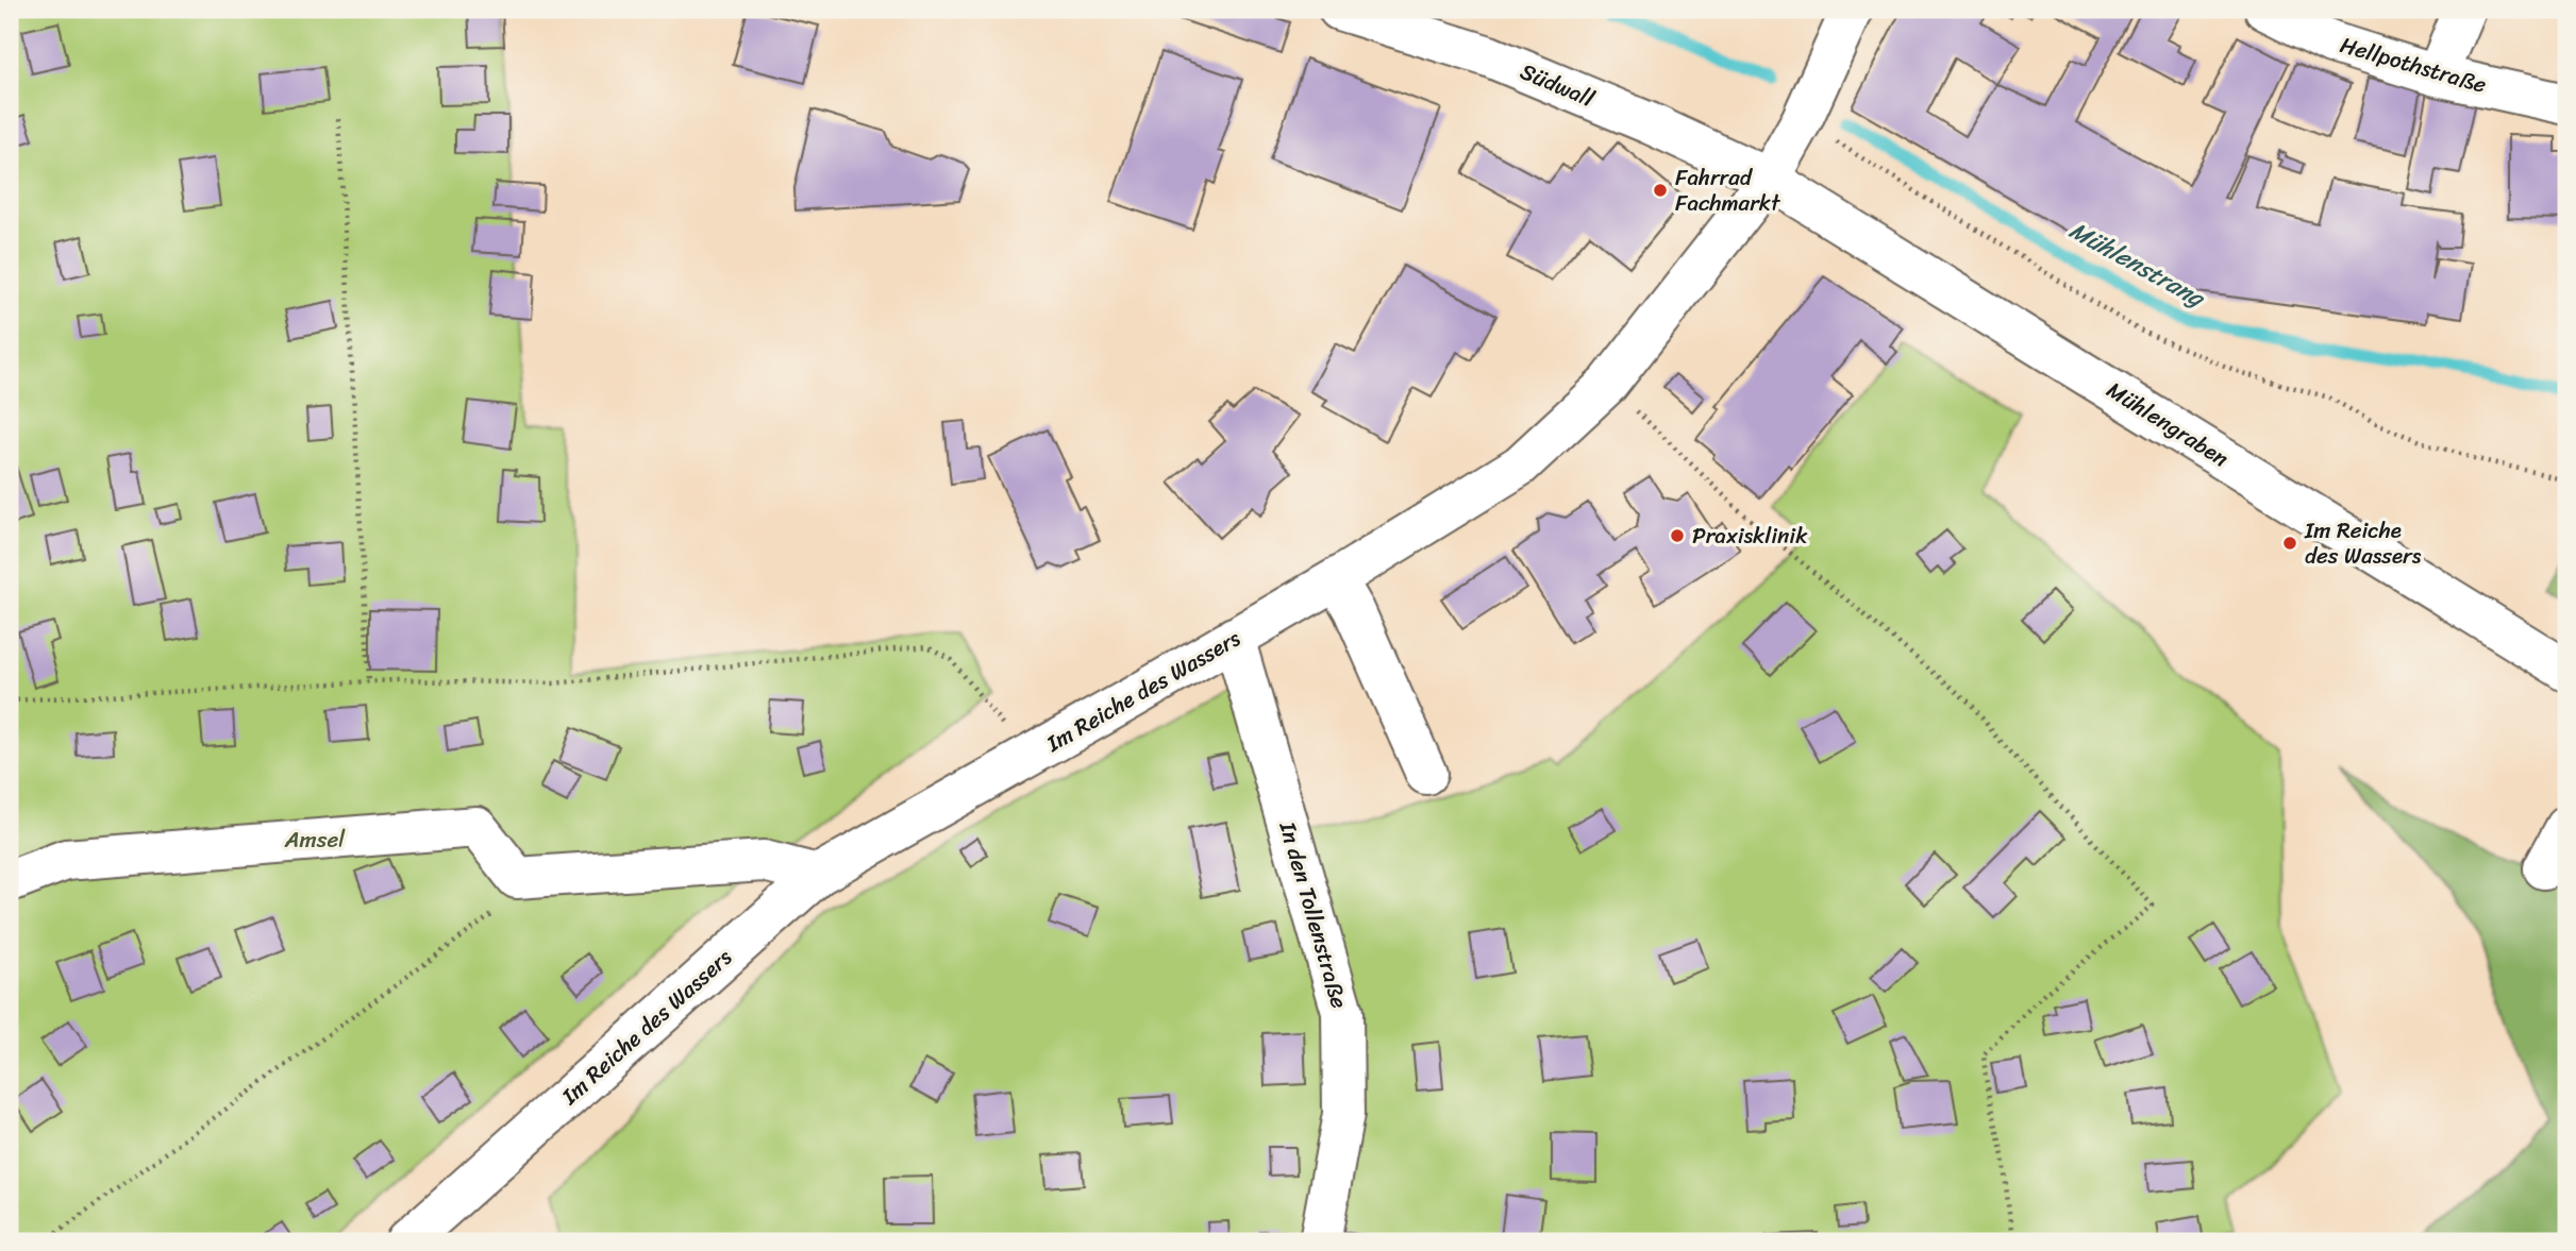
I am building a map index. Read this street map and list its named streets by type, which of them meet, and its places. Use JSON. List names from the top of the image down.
{
  "streets": {
    "street": [
      "Hellpothstraße",
      "Südwall",
      "Mühlengraben",
      "Im Reiche des Wassers",
      "In den Tollenstraße"
    ]
  },
  "crossings": [
    ["Südwall", "Mühlengraben"],
    ["Südwall", "Im Reiche des Wassers"],
    ["Mühlengraben", "Im Reiche des Wassers"],
    ["Im Reiche des Wassers", "In den Tollenstraße"]
  ],
  "water": ["Mühlenstrang"],
  "parks": ["Amsel"],
  "places": ["Fahrrad Fachmarkt", "Praxisklinik", "Im Reiche des Wassers"]
}
